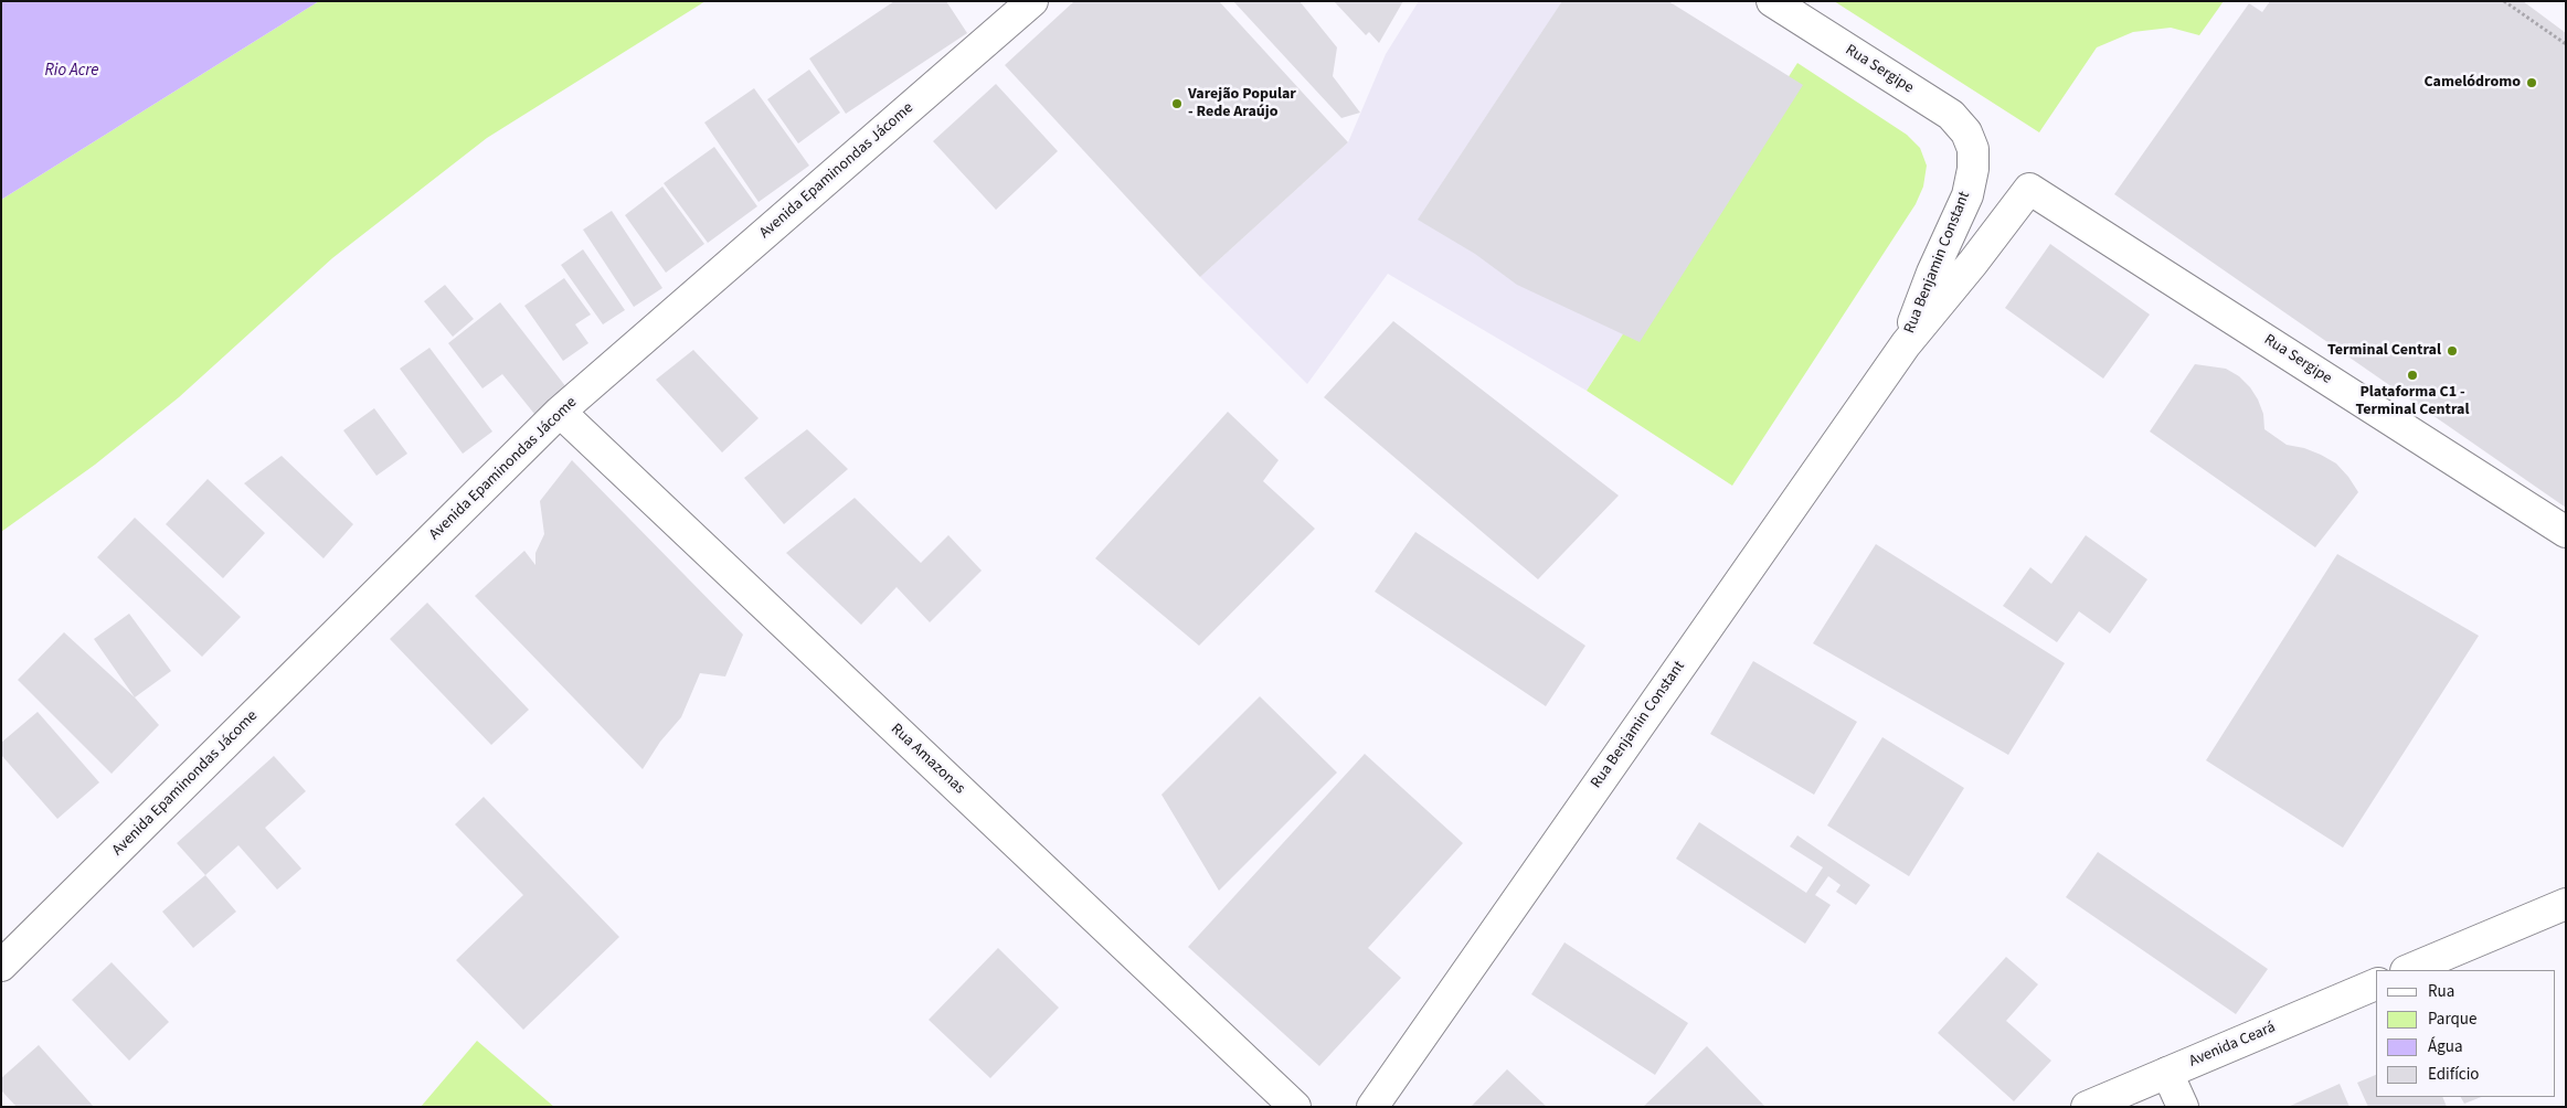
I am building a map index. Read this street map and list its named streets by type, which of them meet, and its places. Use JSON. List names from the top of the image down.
{
  "streets": {
    "street": [
      "Rua Sergipe",
      "Avenida Epaminondas Jácome",
      "Rua Benjamin Constant",
      "Rua Amazonas",
      "Avenida Ceará"
    ]
  },
  "crossings": [
    ["Rua Sergipe", "Rua Benjamin Constant"],
    ["Avenida Epaminondas Jácome", "Rua Amazonas"]
  ],
  "water": ["Rio Acre"],
  "places": [
    "Camelódromo",
    "Varejão Popular - Rede Araújo",
    "Terminal Central",
    "Plataforma C1 - Terminal Central"
  ],
  "legend": [
    "Rua",
    "Parque",
    "Água",
    "Edifício"
  ]
}
